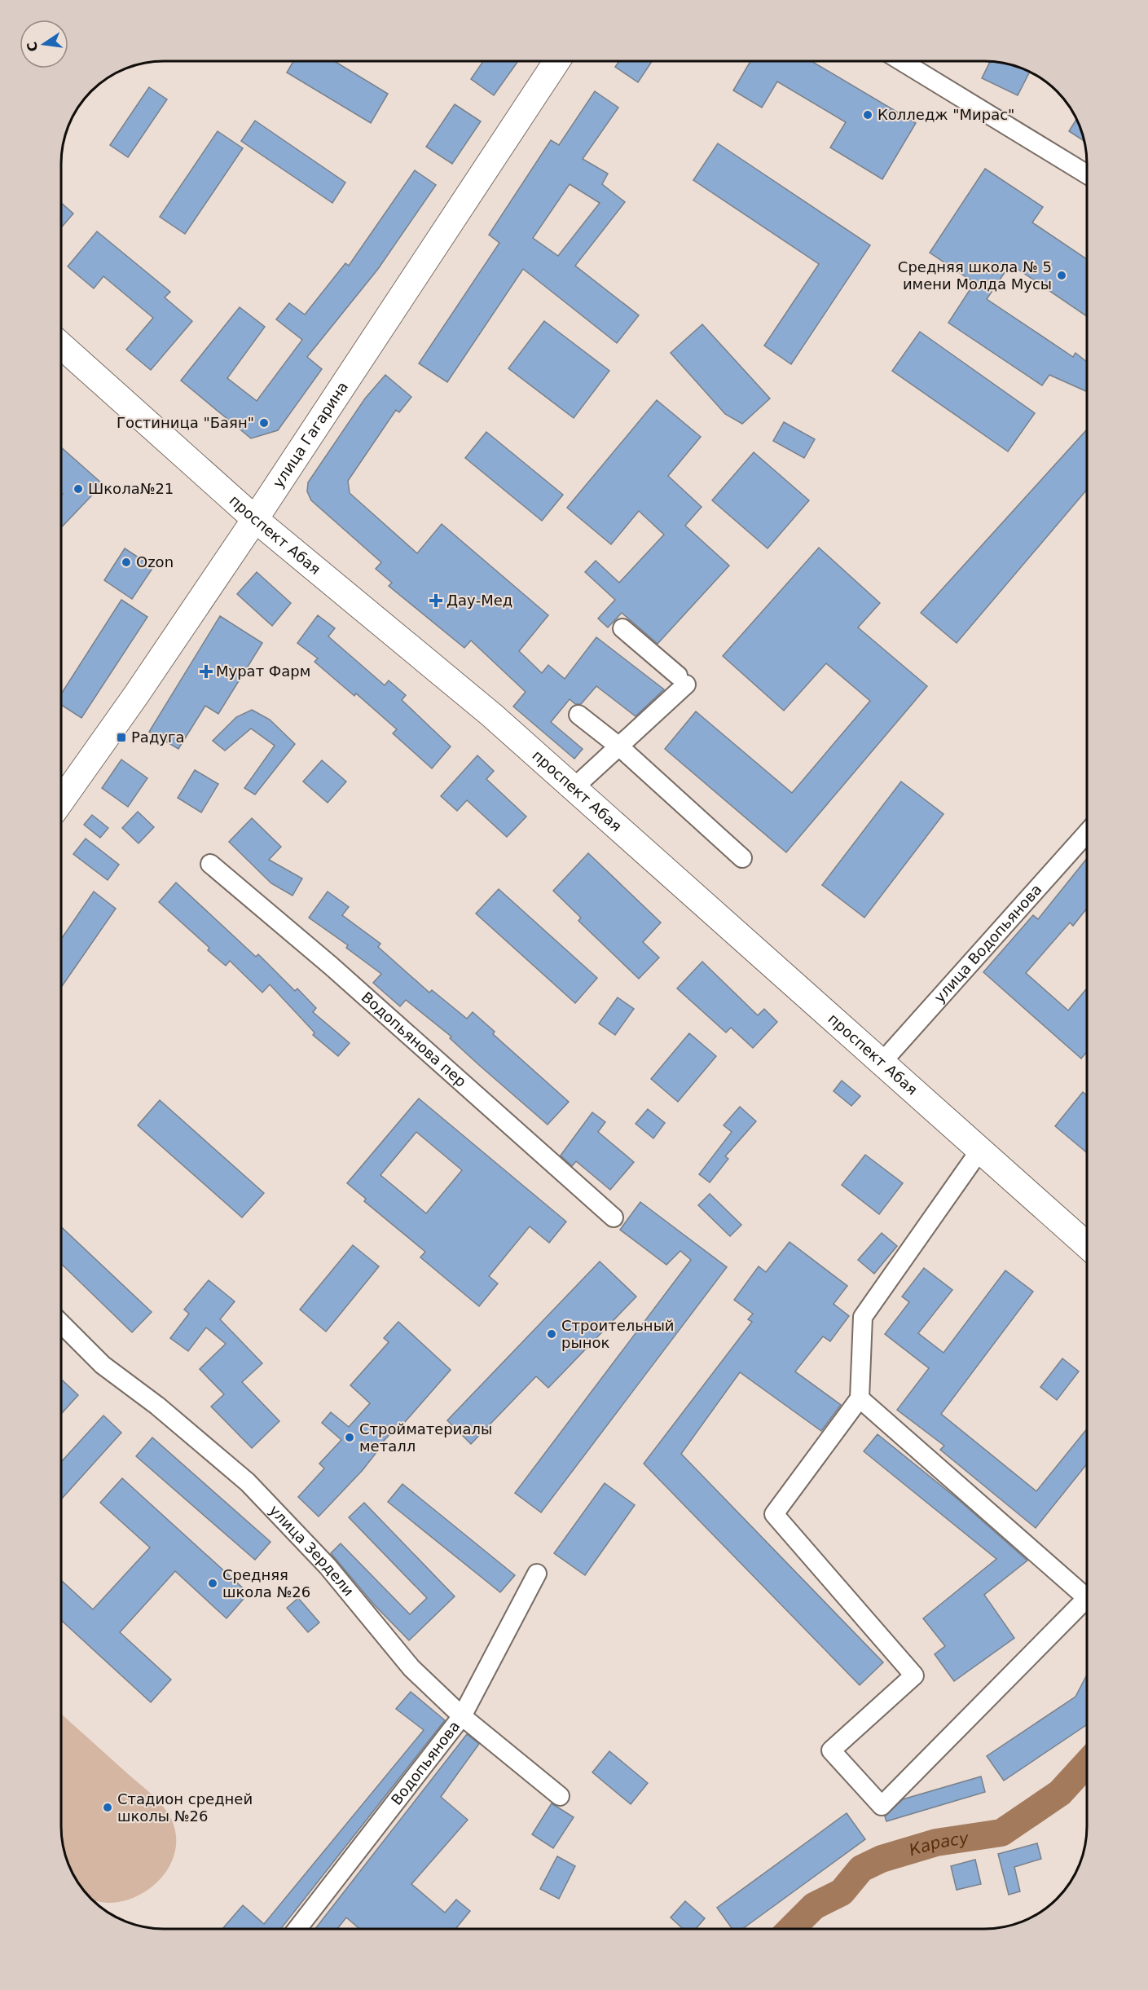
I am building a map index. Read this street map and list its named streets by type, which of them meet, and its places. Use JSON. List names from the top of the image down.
{
  "streets": {
    "main road": ["улица Гагарина", "проспект Абая"],
    "street": [
      "улица Водопьянова",
      "Водопьянова пер",
      "улица Зердели",
      "Водопьянова"
    ]
  },
  "crossings": [
    ["улица Гагарина", "проспект Абая"],
    ["проспект Абая", "улица Водопьянова"],
    ["улица Зердели", "Водопьянова"]
  ],
  "water": ["Карасу"],
  "places": {
    "other": [
      "Колледж \"Мирас\"",
      "Средняя школа № 5 имени Молда Мусы",
      "Гостиница \"Баян\"",
      "Школа№21",
      "Ozon",
      "Строительный рынок",
      "Стройматериалы металл",
      "Средняя школа №26",
      "Стадион средней школы №26"
    ],
    "health": ["Дау-Мед", "Мурат Фарм"],
    "transit": ["Радуга"]
  },
  "north": "left"
}
